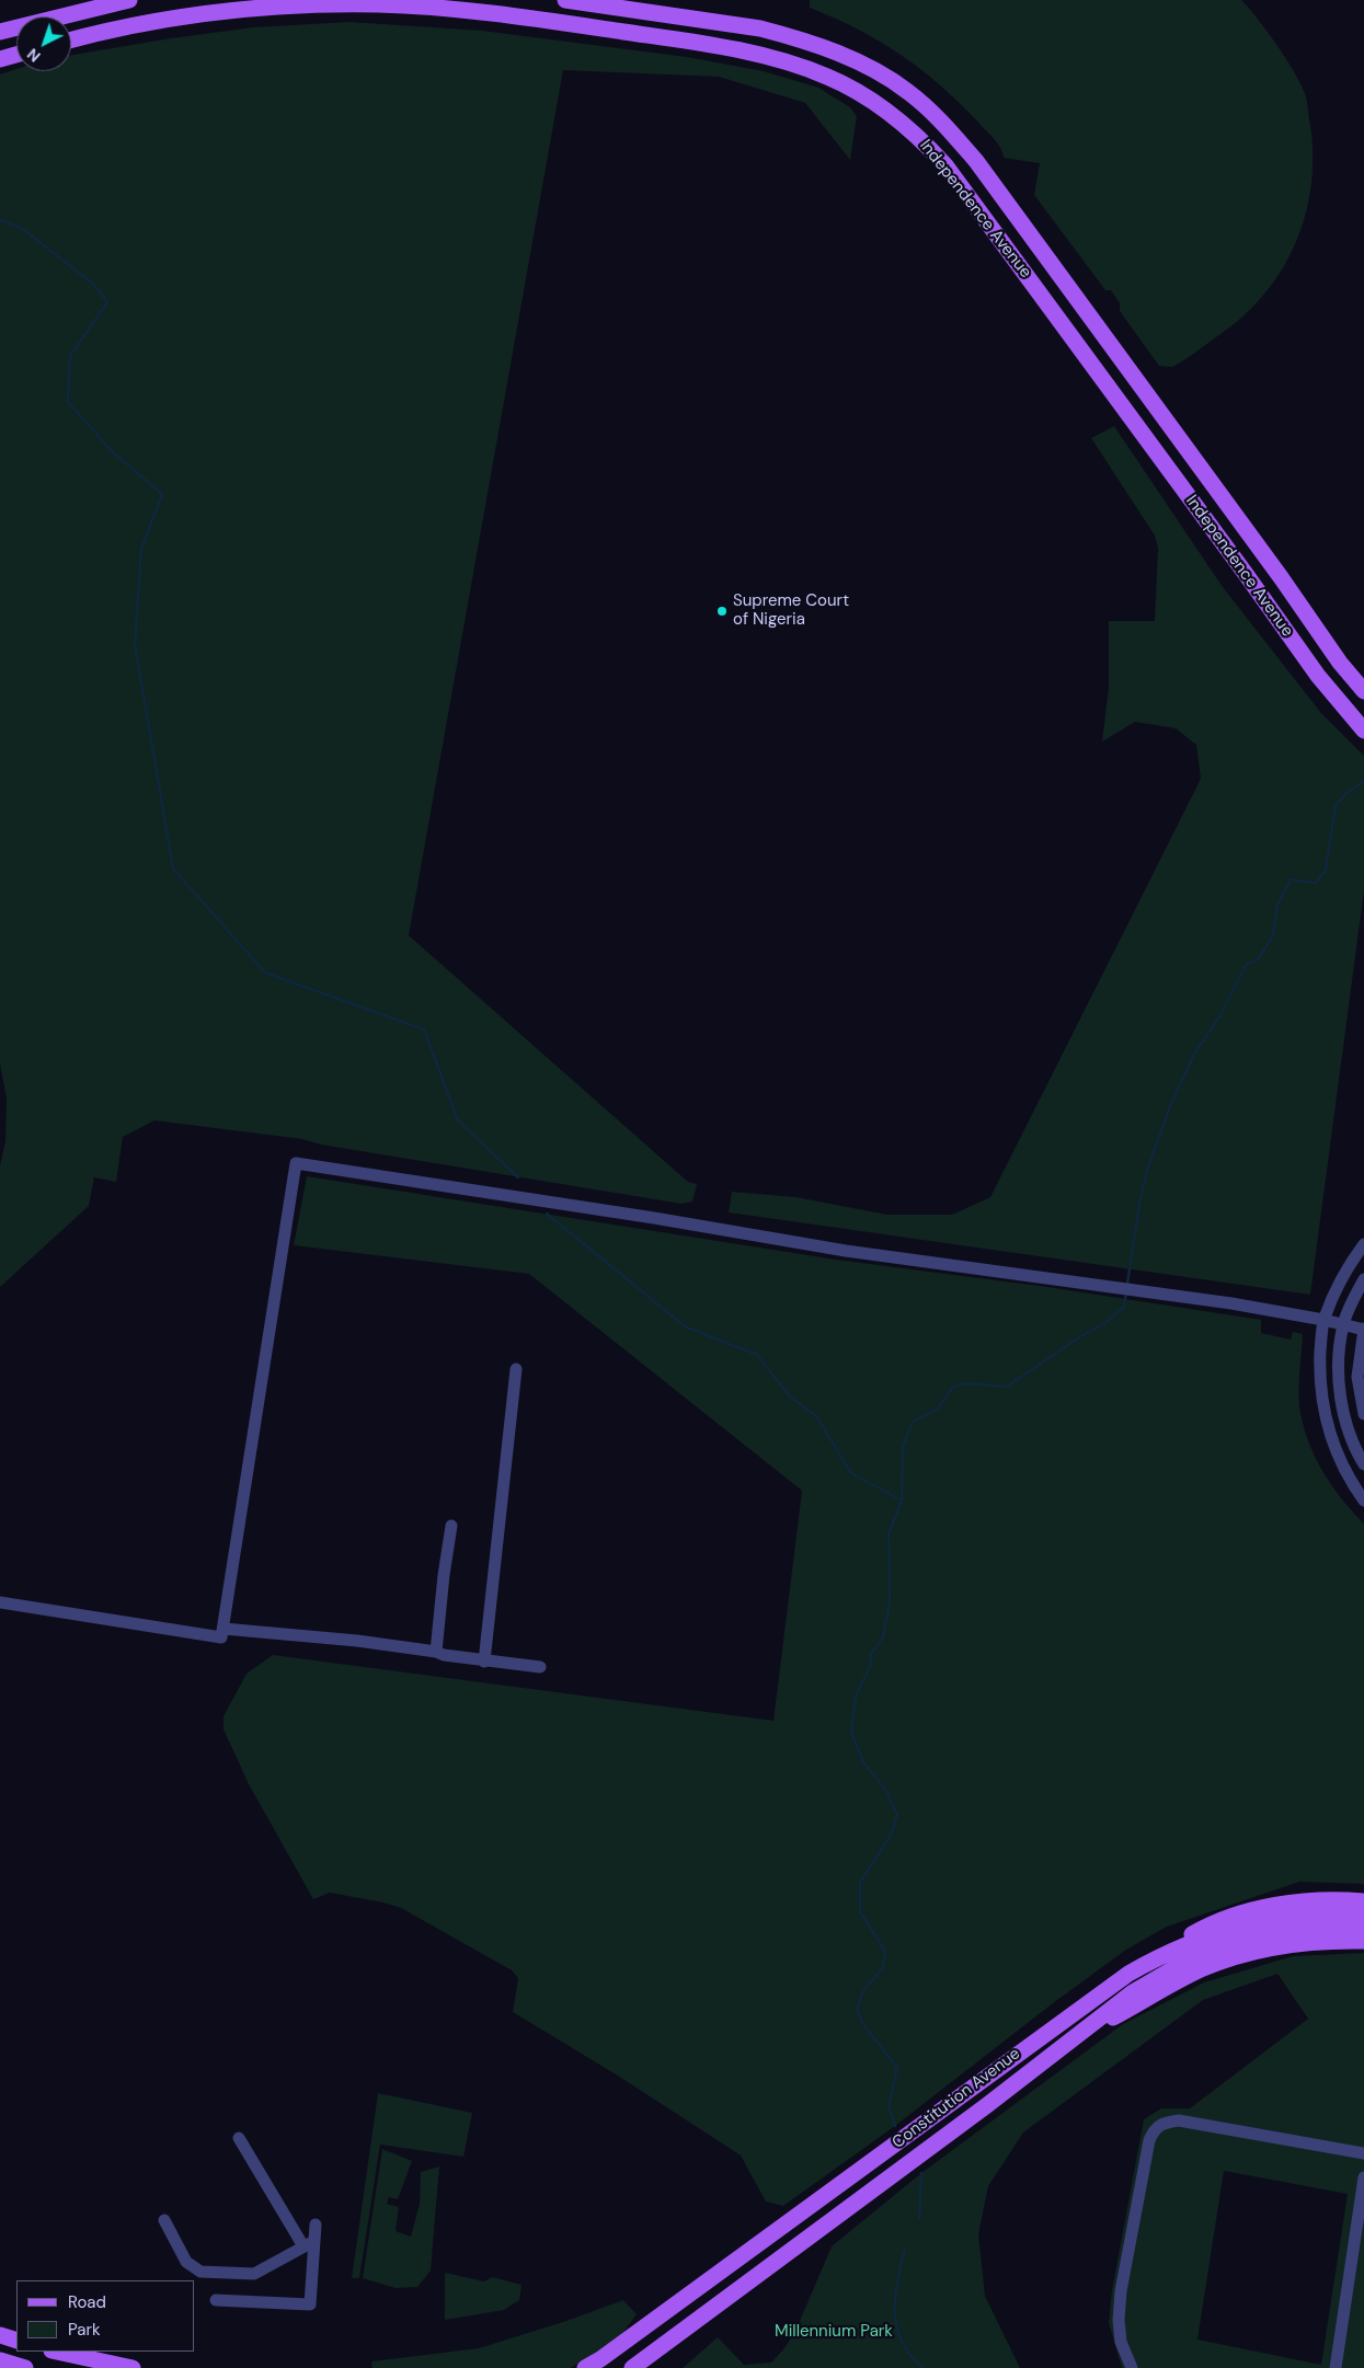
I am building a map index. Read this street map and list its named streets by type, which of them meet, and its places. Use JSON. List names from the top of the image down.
{
  "streets": {
    "main road": ["Independence Avenue", "Constitution Avenue"]
  },
  "parks": ["Millennium Park"],
  "places": ["Supreme Court of Nigeria"],
  "legend": ["Road", "Park"],
  "north": "bottom left"
}
